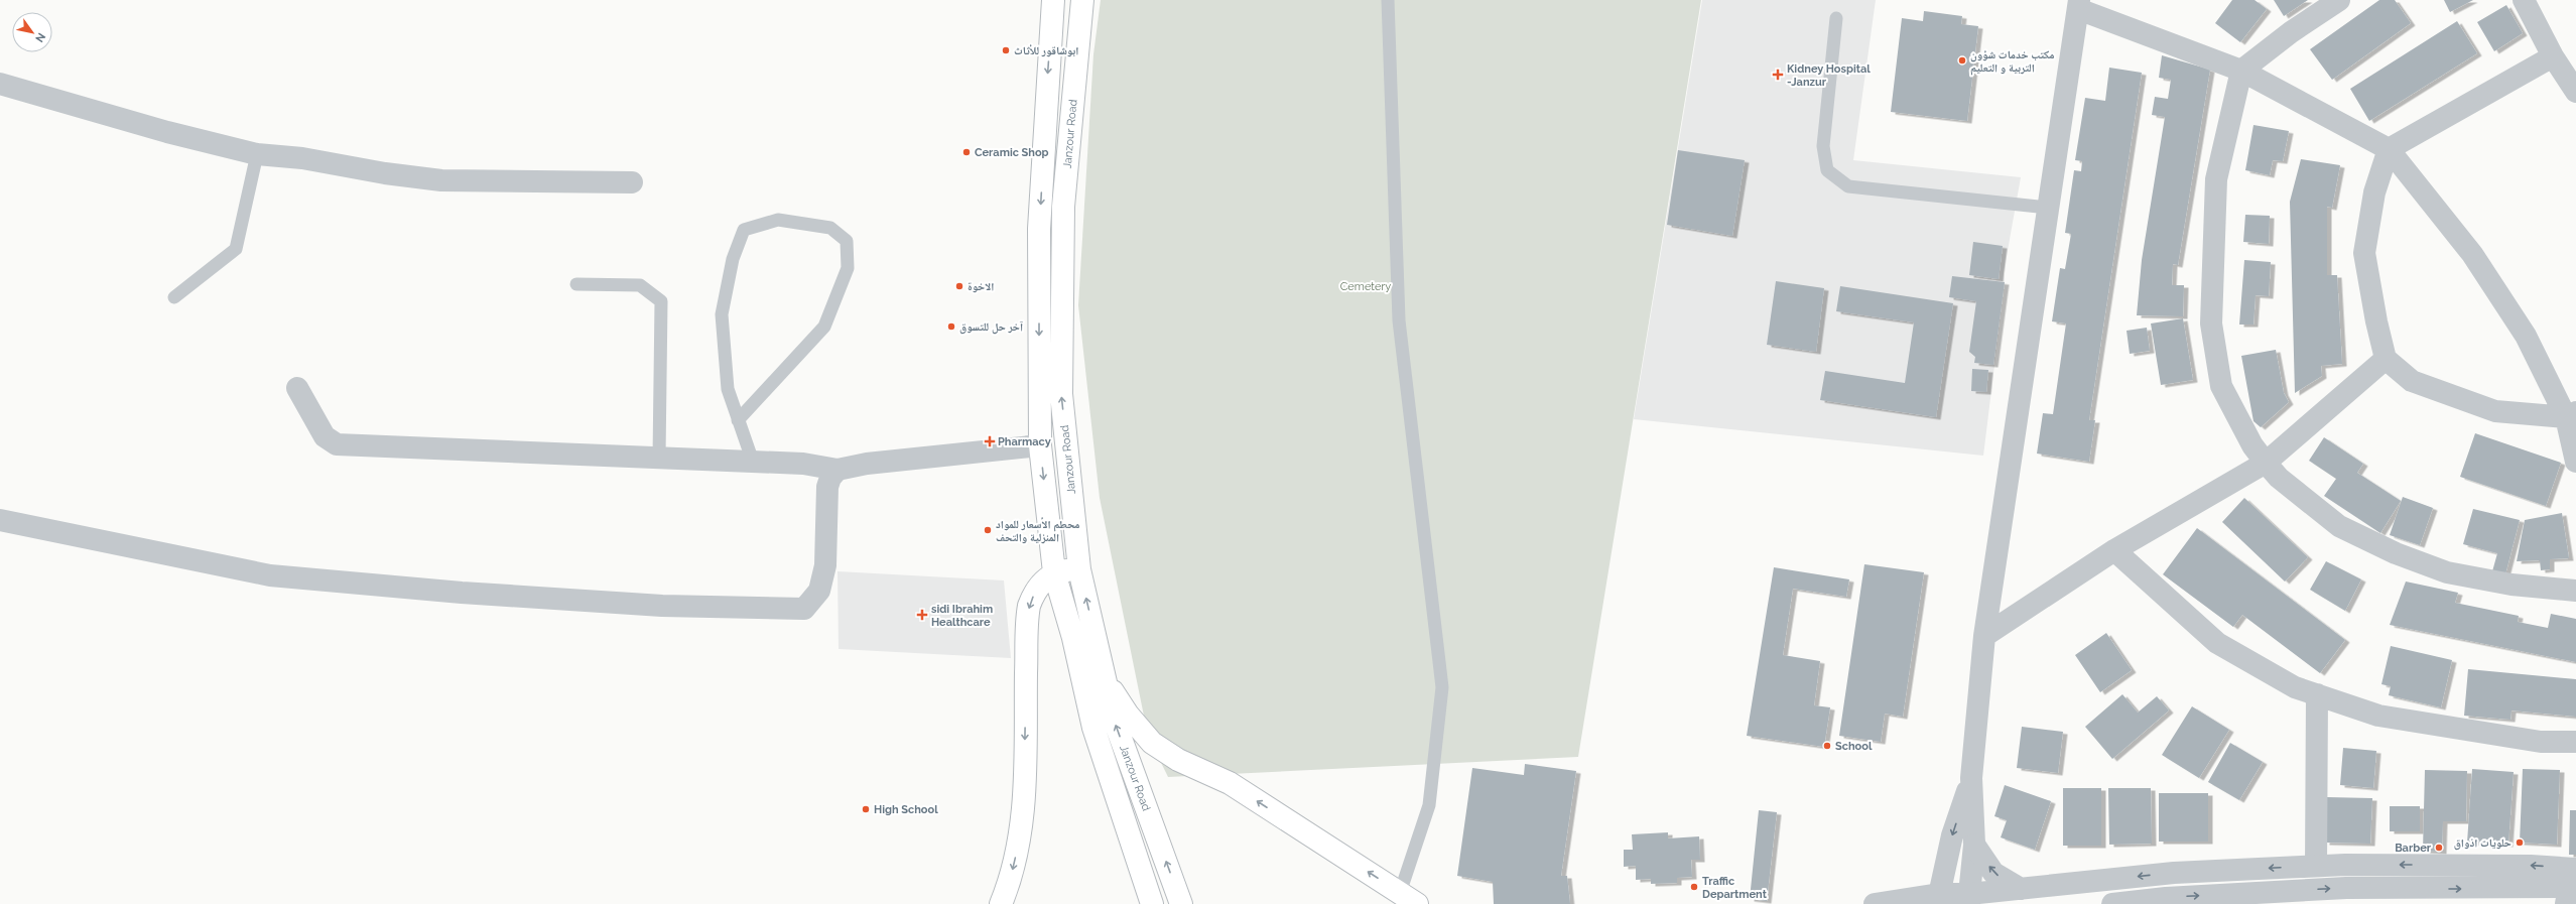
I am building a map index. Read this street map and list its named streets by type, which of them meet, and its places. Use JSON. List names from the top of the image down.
{
  "streets": {
    "main road": ["Janzour Road"]
  },
  "parks": ["Cemetery"],
  "places": {
    "other": [
      "ابوشاقور للأثاث",
      "مكتب خدمات شؤون التربية و التعليم",
      "Ceramic Shop",
      "الاخوة",
      "آخر حل للتسوق",
      "محطم الأسعار للمواد المنزلية والتحف",
      "School",
      "High School",
      "حلويات اذواق",
      "Barber",
      "Traffic Department"
    ],
    "health": ["Kidney Hospital -Janzur", "Pharmacy", "sidi Ibrahim Healthcare"]
  },
  "north": "bottom right"
}
